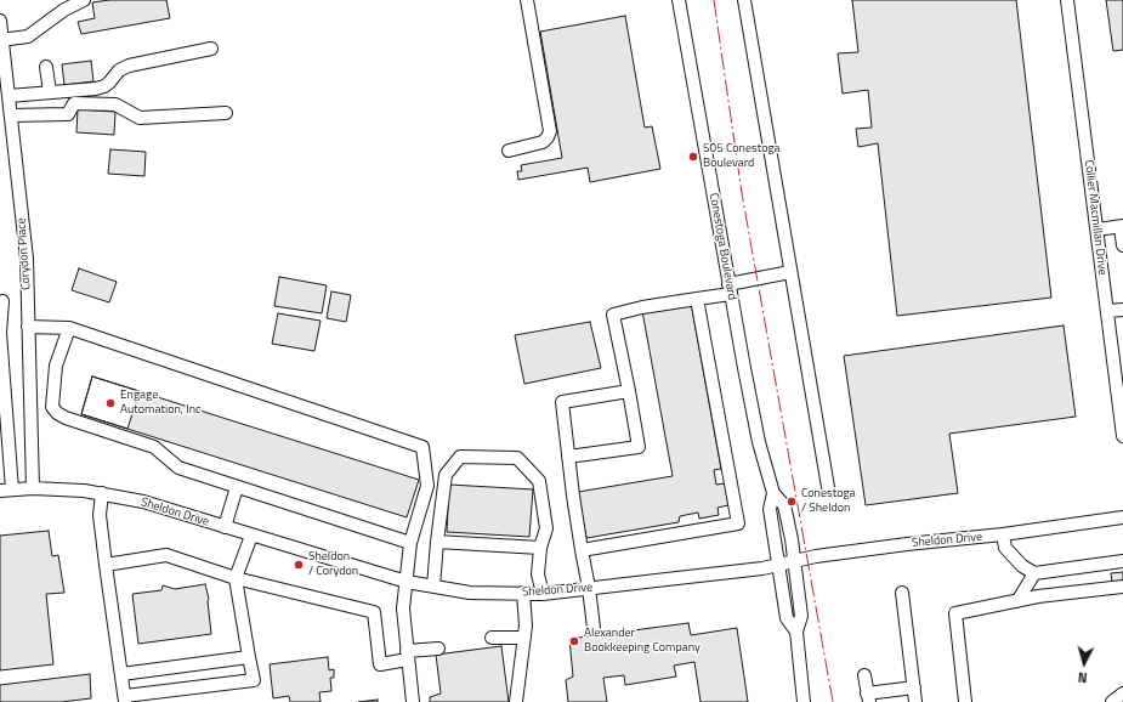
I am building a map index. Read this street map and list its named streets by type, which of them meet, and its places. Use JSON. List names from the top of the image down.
{
  "streets": {
    "street": [
      "Collier Macmillan Drive",
      "Conestoga Boulevard",
      "Corydon Place",
      "Sheldon Drive"
    ]
  },
  "crossings": [
    ["Conestoga Boulevard", "Sheldon Drive"],
    ["Corydon Place", "Sheldon Drive"]
  ],
  "places": [
    "505 Conestoga Boulevard",
    "Engage Automation, Inc",
    "Conestoga / Sheldon",
    "Sheldon / Corydon",
    "Alexander Bookkeeping Company"
  ],
  "north": "bottom"
}
